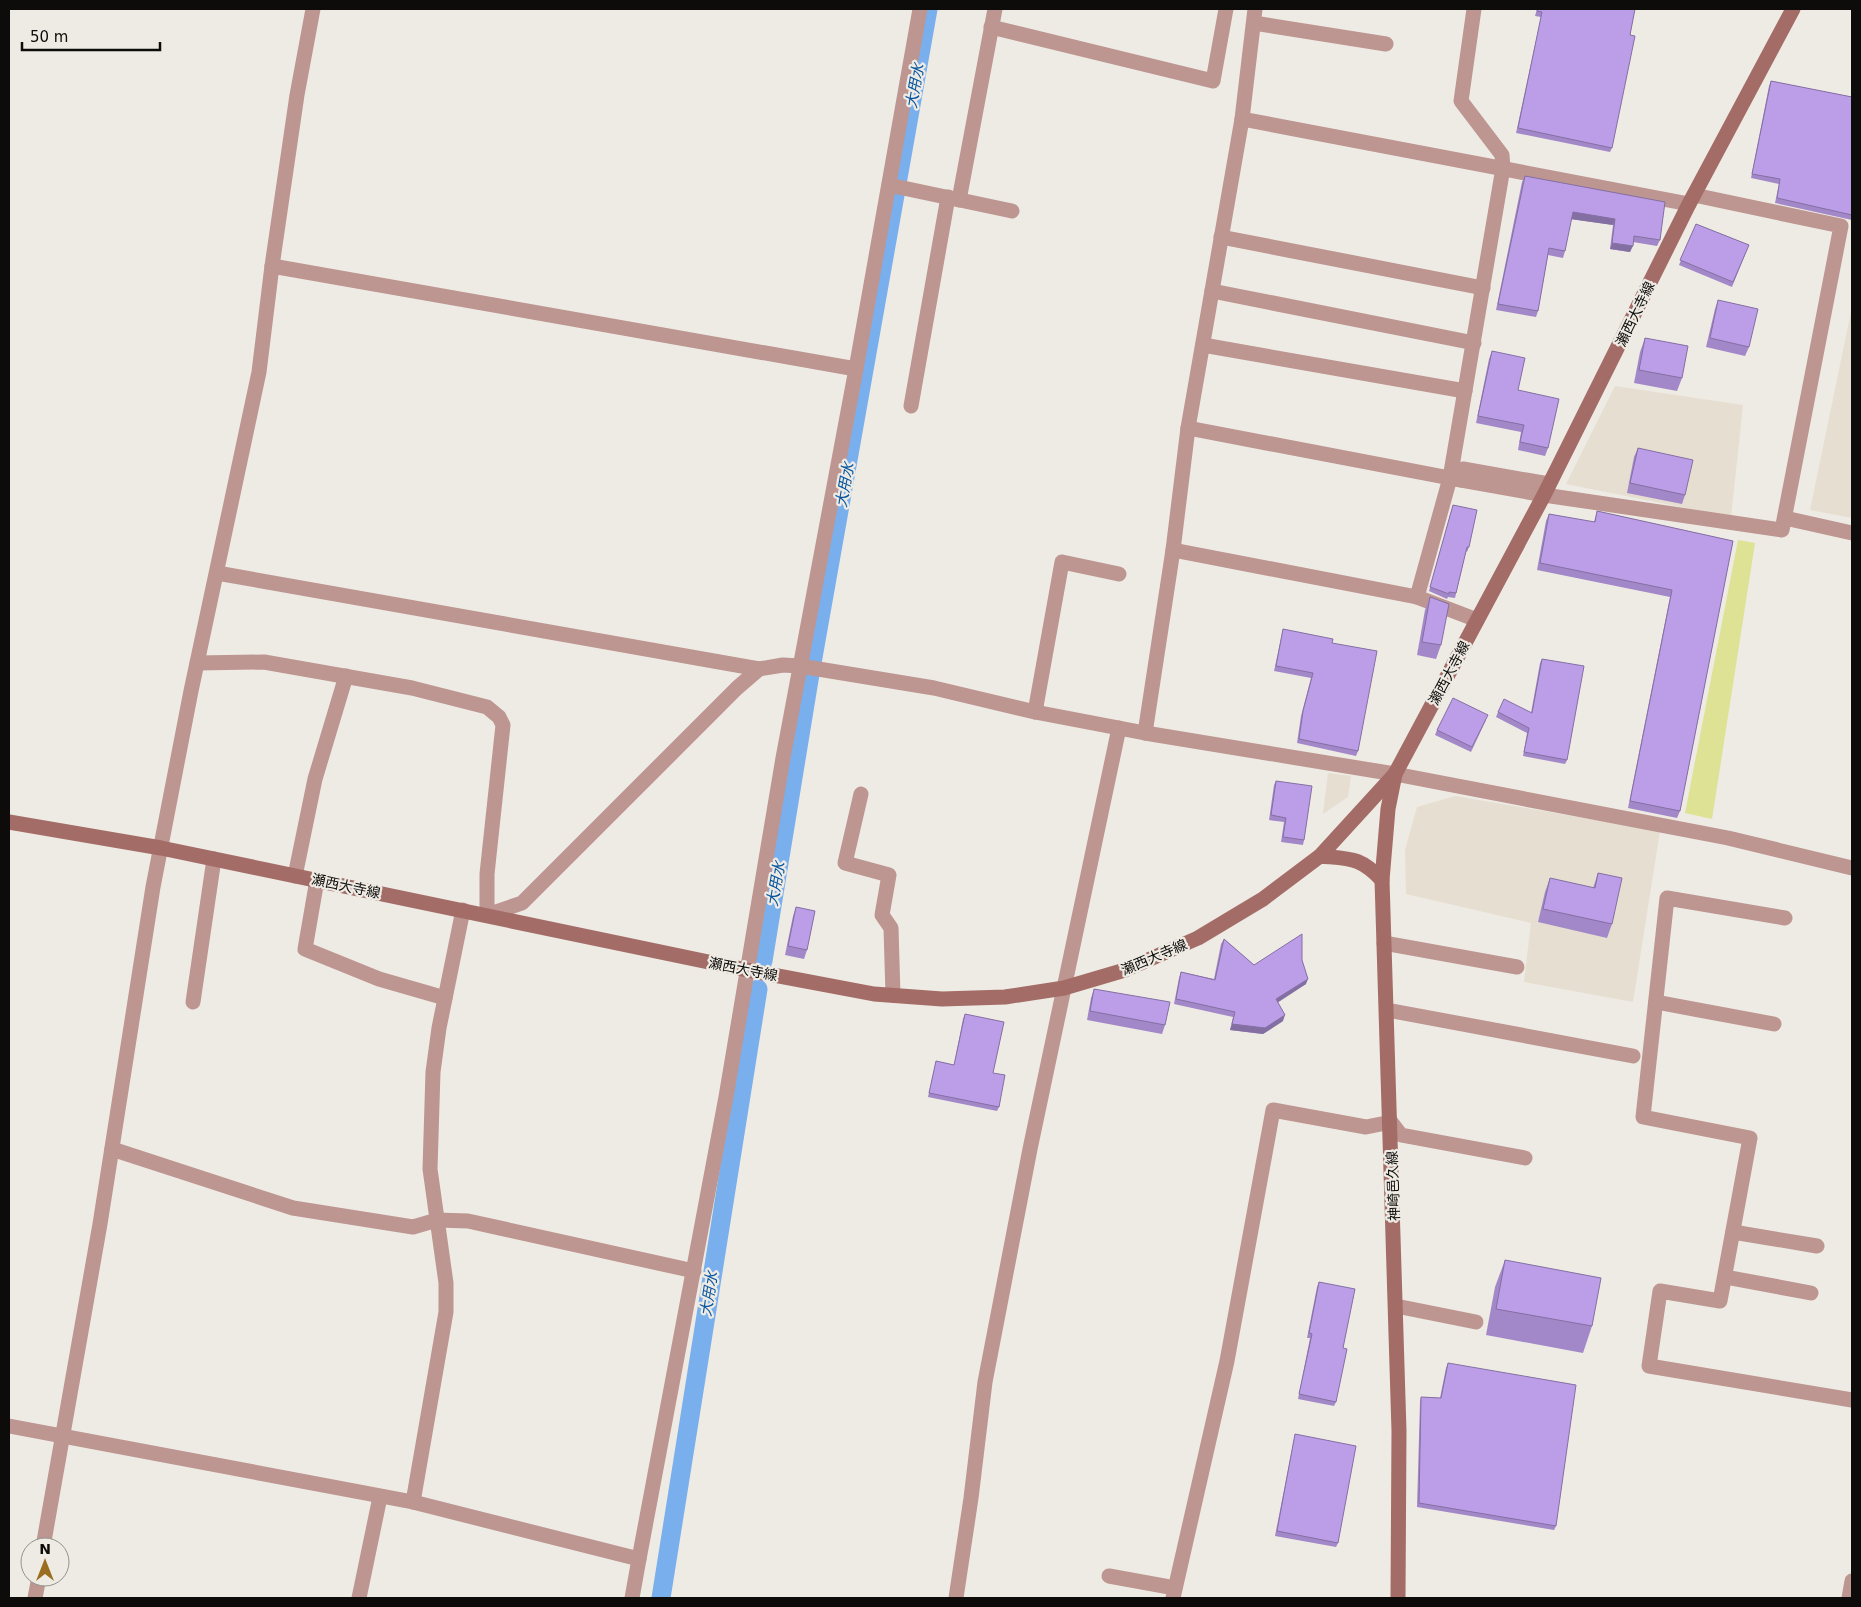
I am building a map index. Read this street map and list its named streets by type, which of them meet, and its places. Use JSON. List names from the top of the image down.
{
  "streets": {
    "main road": ["瀬西大寺線", "神崎邑久線"]
  },
  "crossings": [
    ["瀬西大寺線", "神崎邑久線"]
  ],
  "water": ["大用水"],
  "scale_bar": "50 m",
  "north": "top"
}
